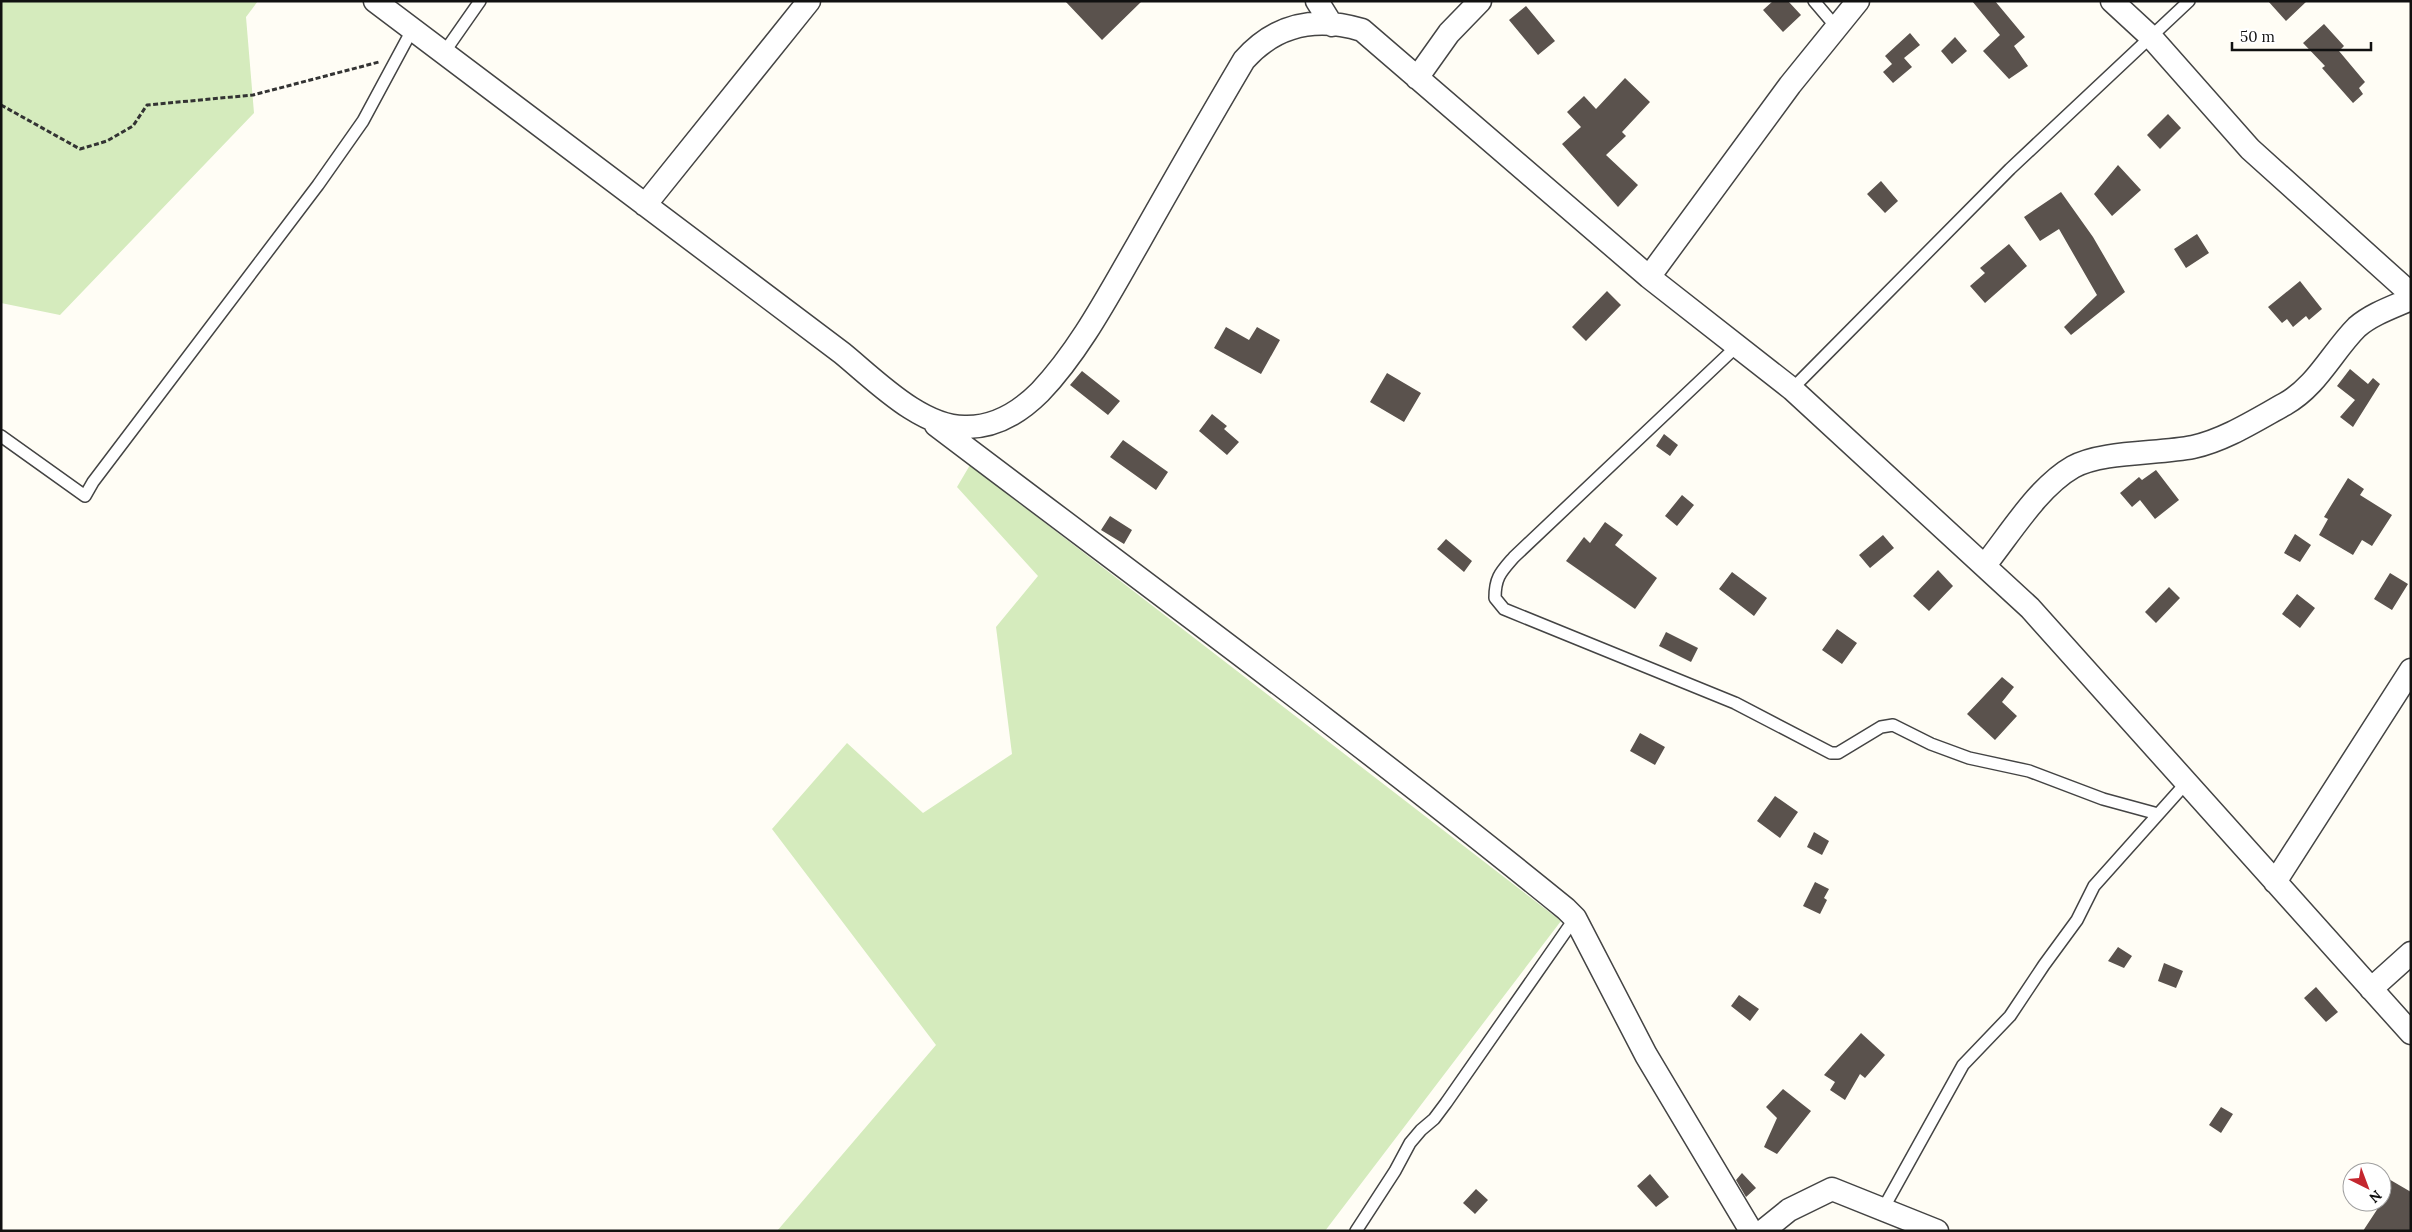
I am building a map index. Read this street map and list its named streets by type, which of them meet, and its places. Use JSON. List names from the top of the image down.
{
  "scale_bar": "50 m",
  "north": "bottom right"
}
